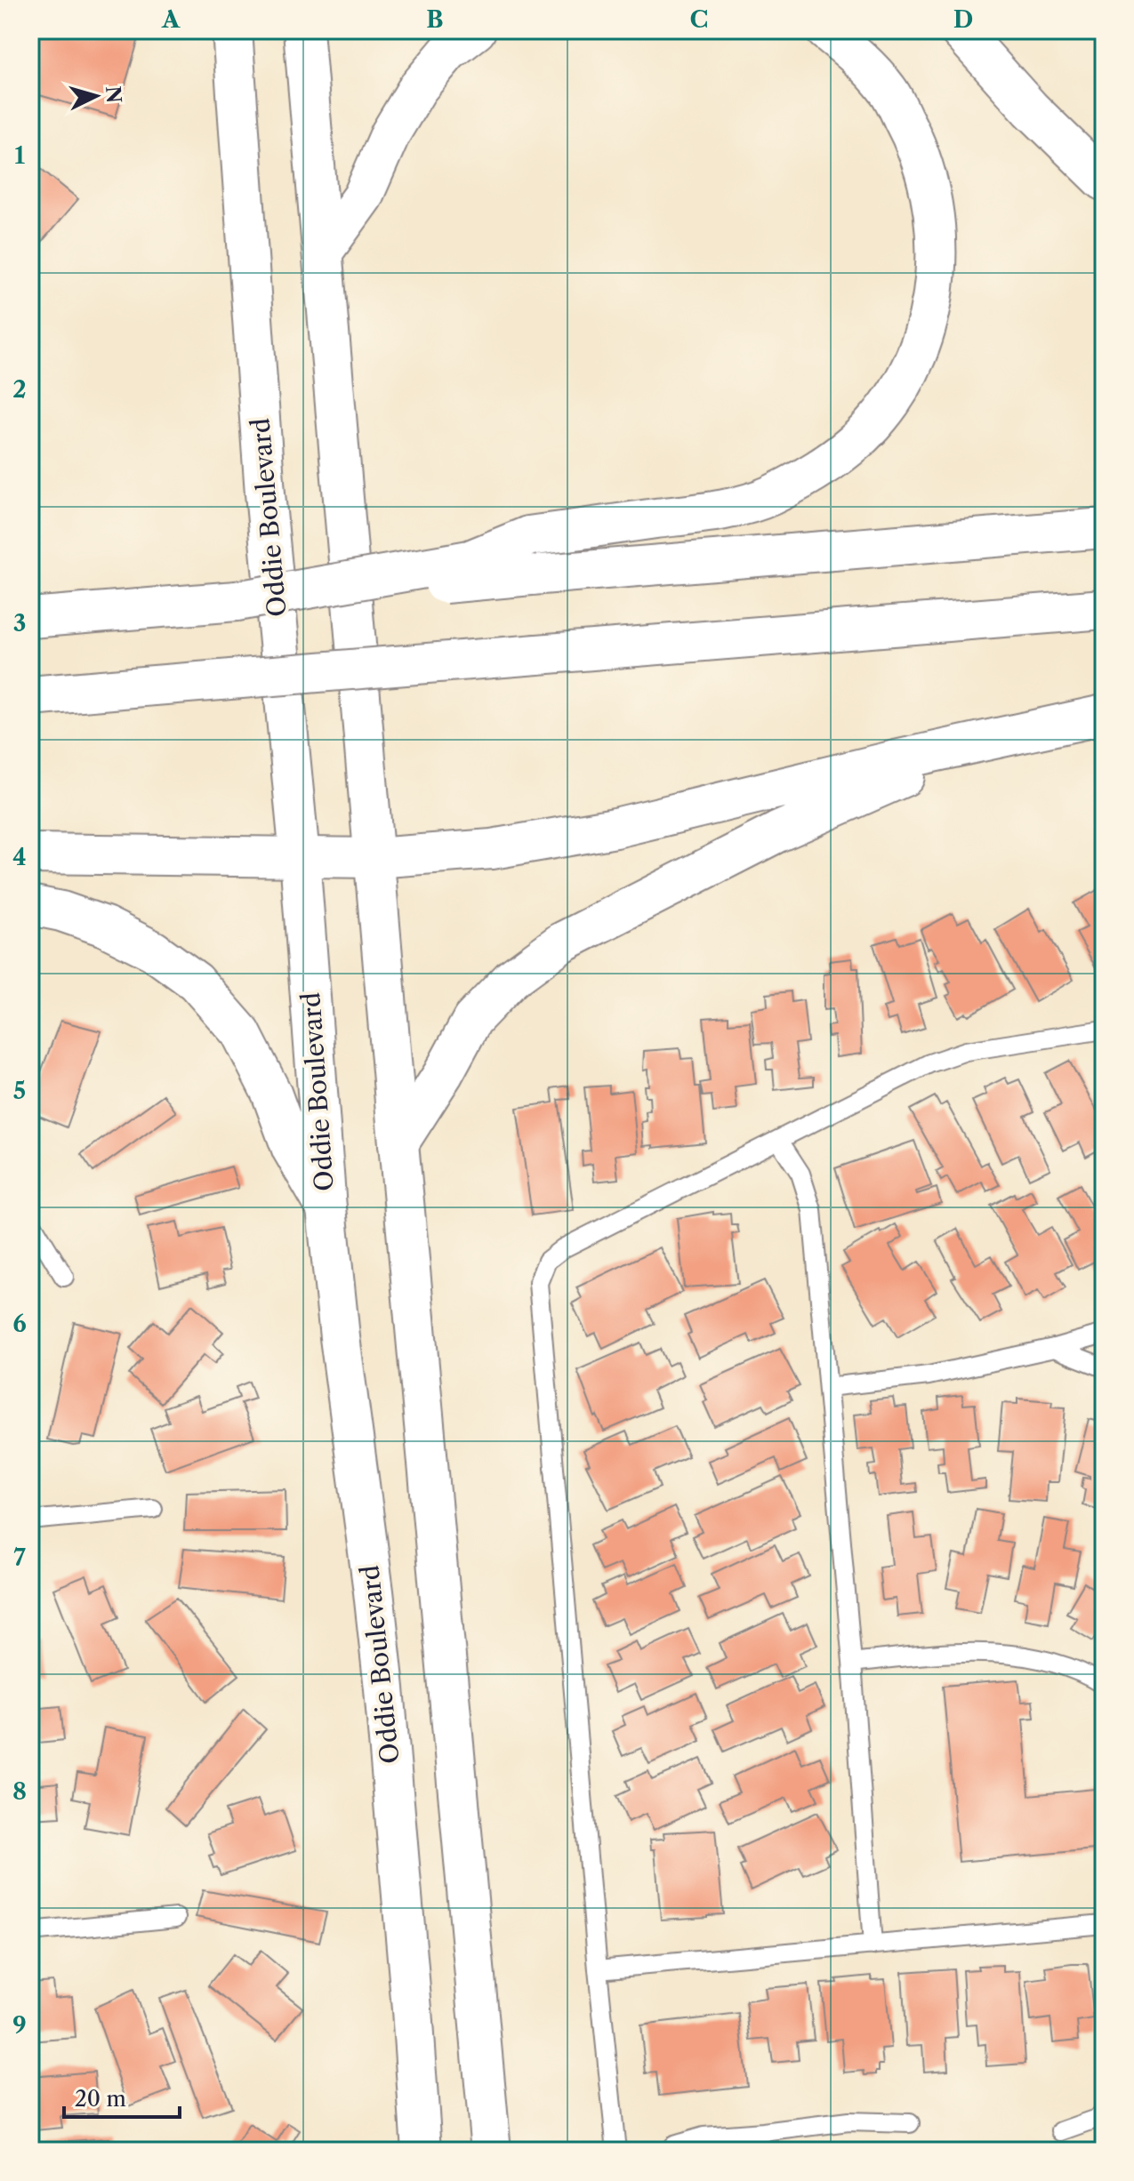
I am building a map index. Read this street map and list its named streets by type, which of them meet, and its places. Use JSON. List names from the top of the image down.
{
  "streets": {
    "main road": ["Oddie Boulevard"]
  },
  "scale_bar": "20 m",
  "north": "right",
  "grid": {
    "columns": [
      "A",
      "B",
      "C",
      "D"
    ],
    "rows": [
      "1",
      "2",
      "3",
      "4",
      "5",
      "6",
      "7",
      "8",
      "9"
    ]
  }
}
